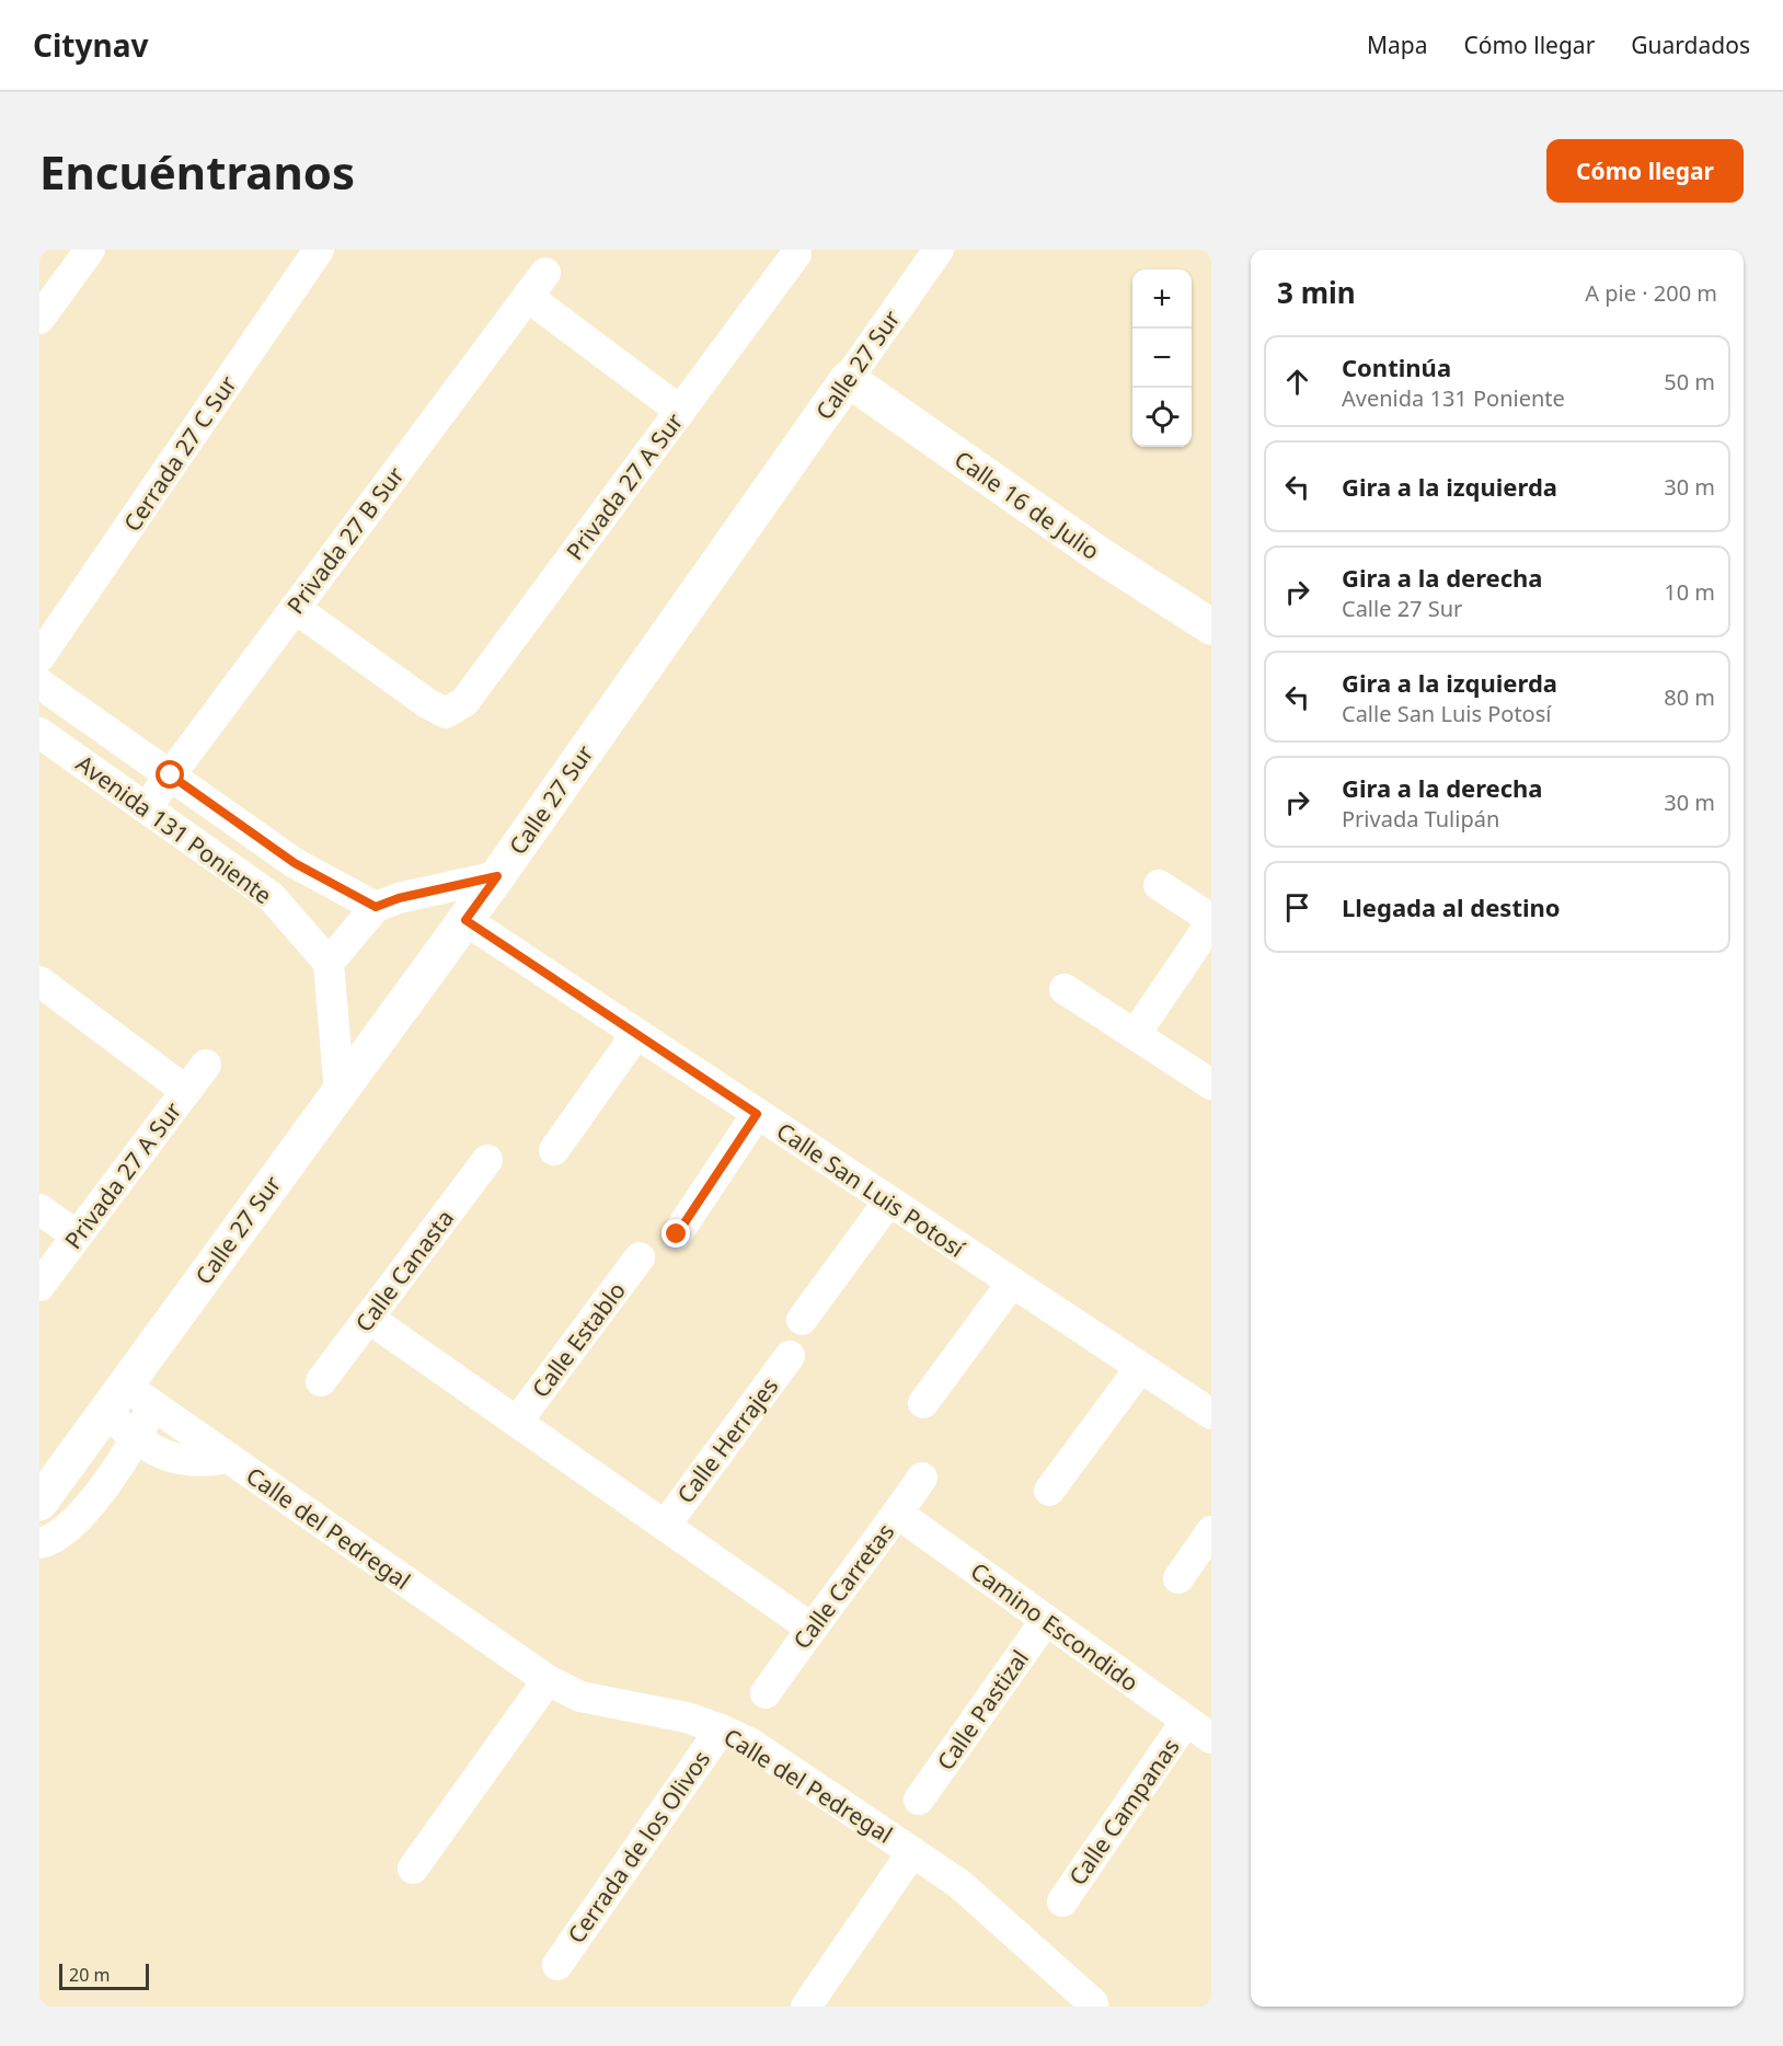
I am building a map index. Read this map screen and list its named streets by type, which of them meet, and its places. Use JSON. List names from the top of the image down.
{
  "streets": {
    "street": [
      "Calle 27 Sur",
      "Cerrada 27 C Sur",
      "Privada 27 A Sur",
      "Calle 16 de Julio",
      "Privada 27 B Sur",
      "Avenida 131 Poniente",
      "Calle San Luis Potosí",
      "Calle Canasta",
      "Calle Establo",
      "Calle Herrajes",
      "Calle del Pedregal",
      "Calle Carretas",
      "Camino Escondido",
      "Calle Pastizal",
      "Calle Campanas",
      "Cerrada de los Olivos"
    ]
  },
  "crossings": [
    ["Calle 27 Sur", "Calle 16 de Julio"],
    ["Calle 27 Sur", "Calle San Luis Potosí"],
    ["Calle 27 Sur", "Calle del Pedregal"],
    ["Privada 27 A Sur", "Privada 27 B Sur"],
    ["Privada 27 B Sur", "Avenida 131 Poniente"],
    ["Calle del Pedregal", "Cerrada de los Olivos"],
    ["Calle Carretas", "Camino Escondido"],
    ["Camino Escondido", "Calle Pastizal"],
    ["Camino Escondido", "Calle Campanas"]
  ],
  "scale_bar": "20 m",
  "page": {
    "header": "Citynav",
    "nav": ["Mapa", "Cómo llegar", "Guardados"],
    "buttons": "Cómo llegar",
    "title": "Encuéntranos",
    "heading": ["3 min", "A pie · 200 m"],
    "map_buttons": ["+", "−"],
    "list": [
      ["Continúa", "Avenida 131 Poniente", "50 m"],
      ["Gira a la izquierda", "30 m"],
      ["Gira a la derecha", "Calle 27 Sur", "10 m"],
      ["Gira a la izquierda", "Calle San Luis Potosí", "80 m"],
      ["Gira a la derecha", "Privada Tulipán", "30 m"],
      "Llegada al destino"
    ],
    "scale": "20 m"
  }
}
